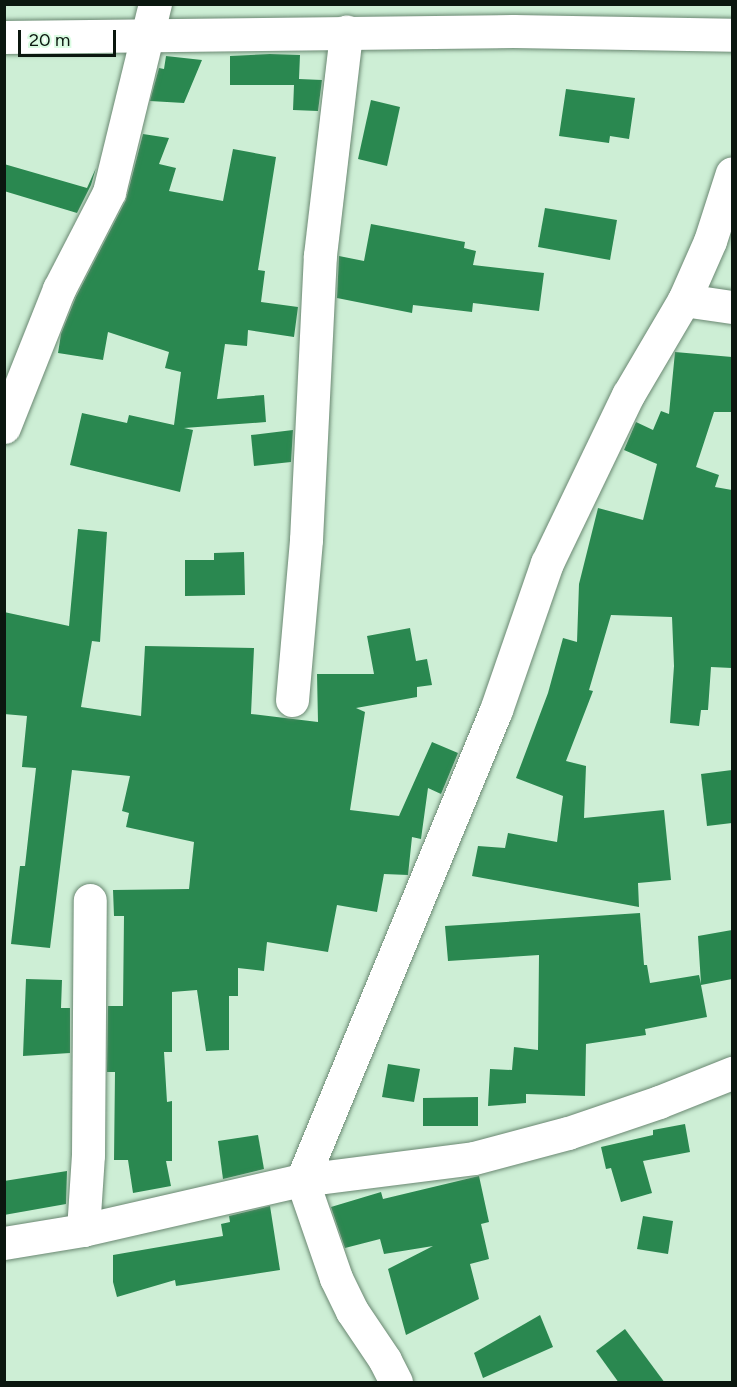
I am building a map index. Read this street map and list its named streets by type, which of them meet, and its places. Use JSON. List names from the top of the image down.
{
  "scale_bar": "20 m"
}
